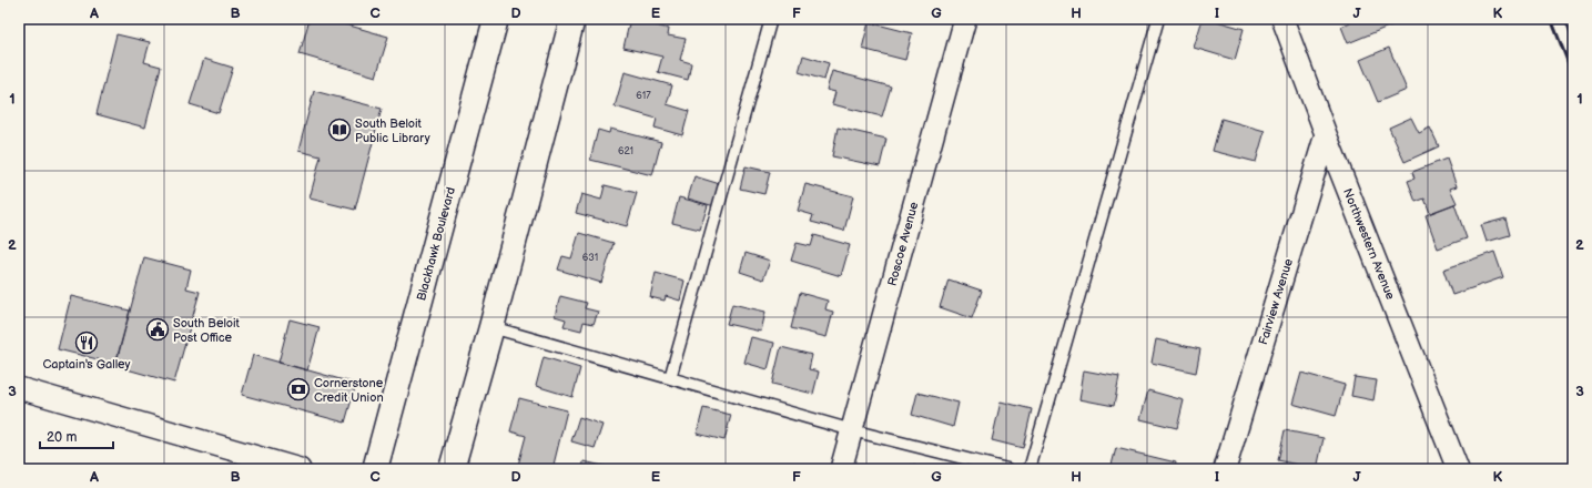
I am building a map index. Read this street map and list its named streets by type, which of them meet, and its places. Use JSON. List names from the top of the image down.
{
  "streets": {
    "main road": ["Blackhawk Boulevard"],
    "street": ["Roscoe Avenue", "Northwestern Avenue", "Fairview Avenue"]
  },
  "crossings": [
    ["Northwestern Avenue", "Fairview Avenue"]
  ],
  "places": {
    "library": ["South Beloit Public Library"],
    "public building": ["South Beloit Post Office"],
    "restaurant": ["Captain's Galley"],
    "bank": ["Cornerstone Credit Union"]
  },
  "house_numbers": ["617", "621", "631"],
  "scale_bar": "20 m",
  "grid": {
    "columns": [
      "A",
      "B",
      "C",
      "D",
      "E",
      "F",
      "G",
      "H",
      "I",
      "J",
      "K"
    ],
    "rows": ["1", "2", "3"]
  }
}
